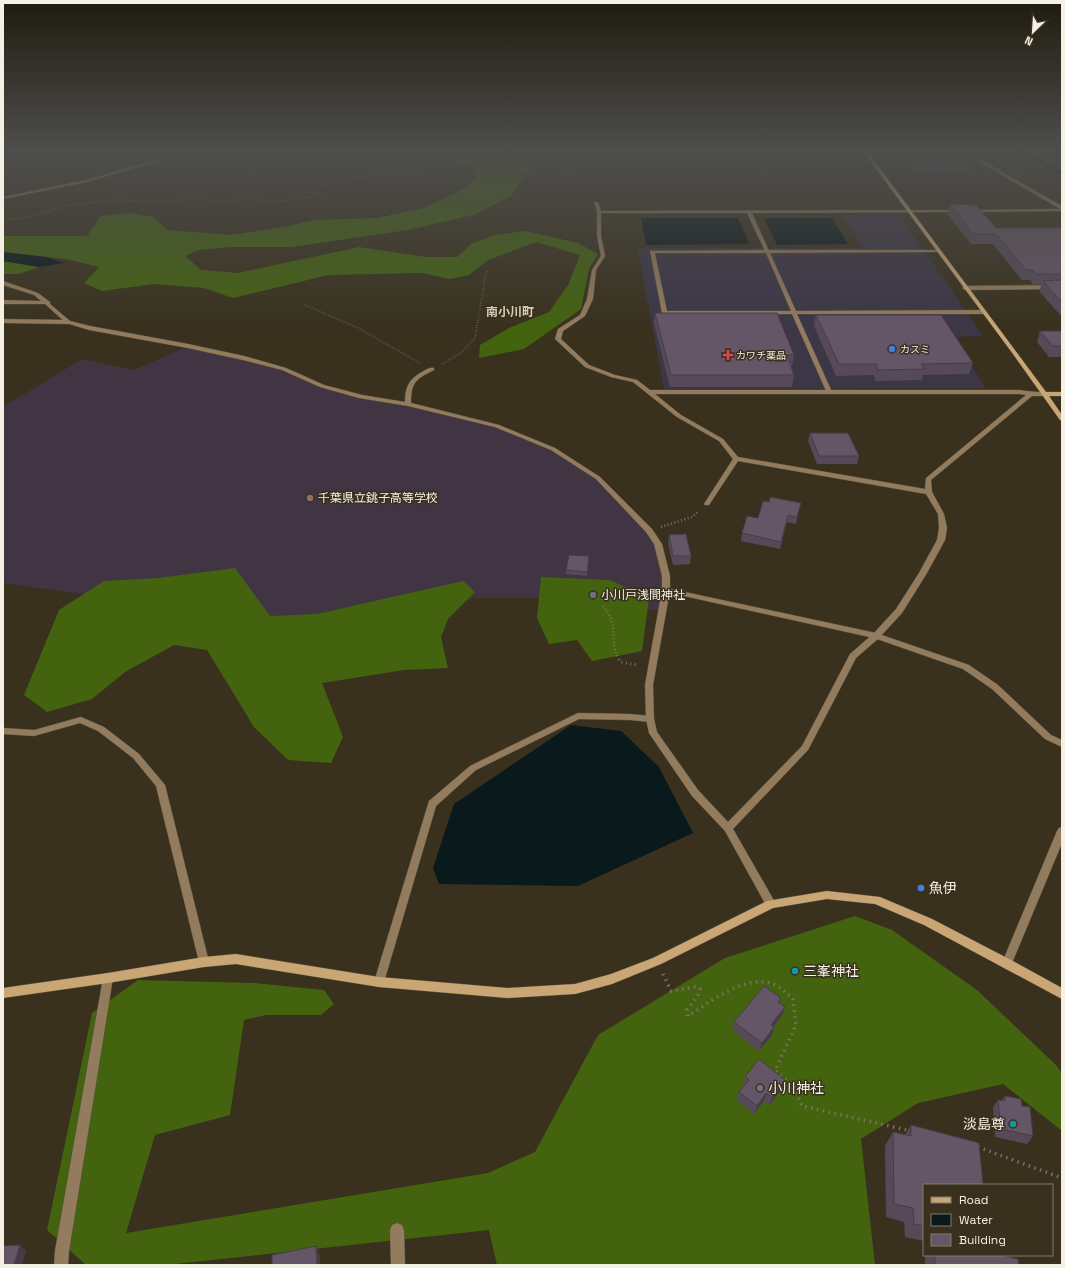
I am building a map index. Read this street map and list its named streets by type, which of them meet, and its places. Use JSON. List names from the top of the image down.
{
  "districts": ["南小川町"],
  "places": {
    "other": [
      "カスミ",
      "千葉県立銚子高等学校",
      "小川戸浅間神社",
      "魚伊",
      "三峯神社",
      "小川神社",
      "淡島尊"
    ],
    "health": ["カワチ薬品"]
  },
  "legend": ["Road", "Water", "Building"],
  "north": "bottom left"
}
